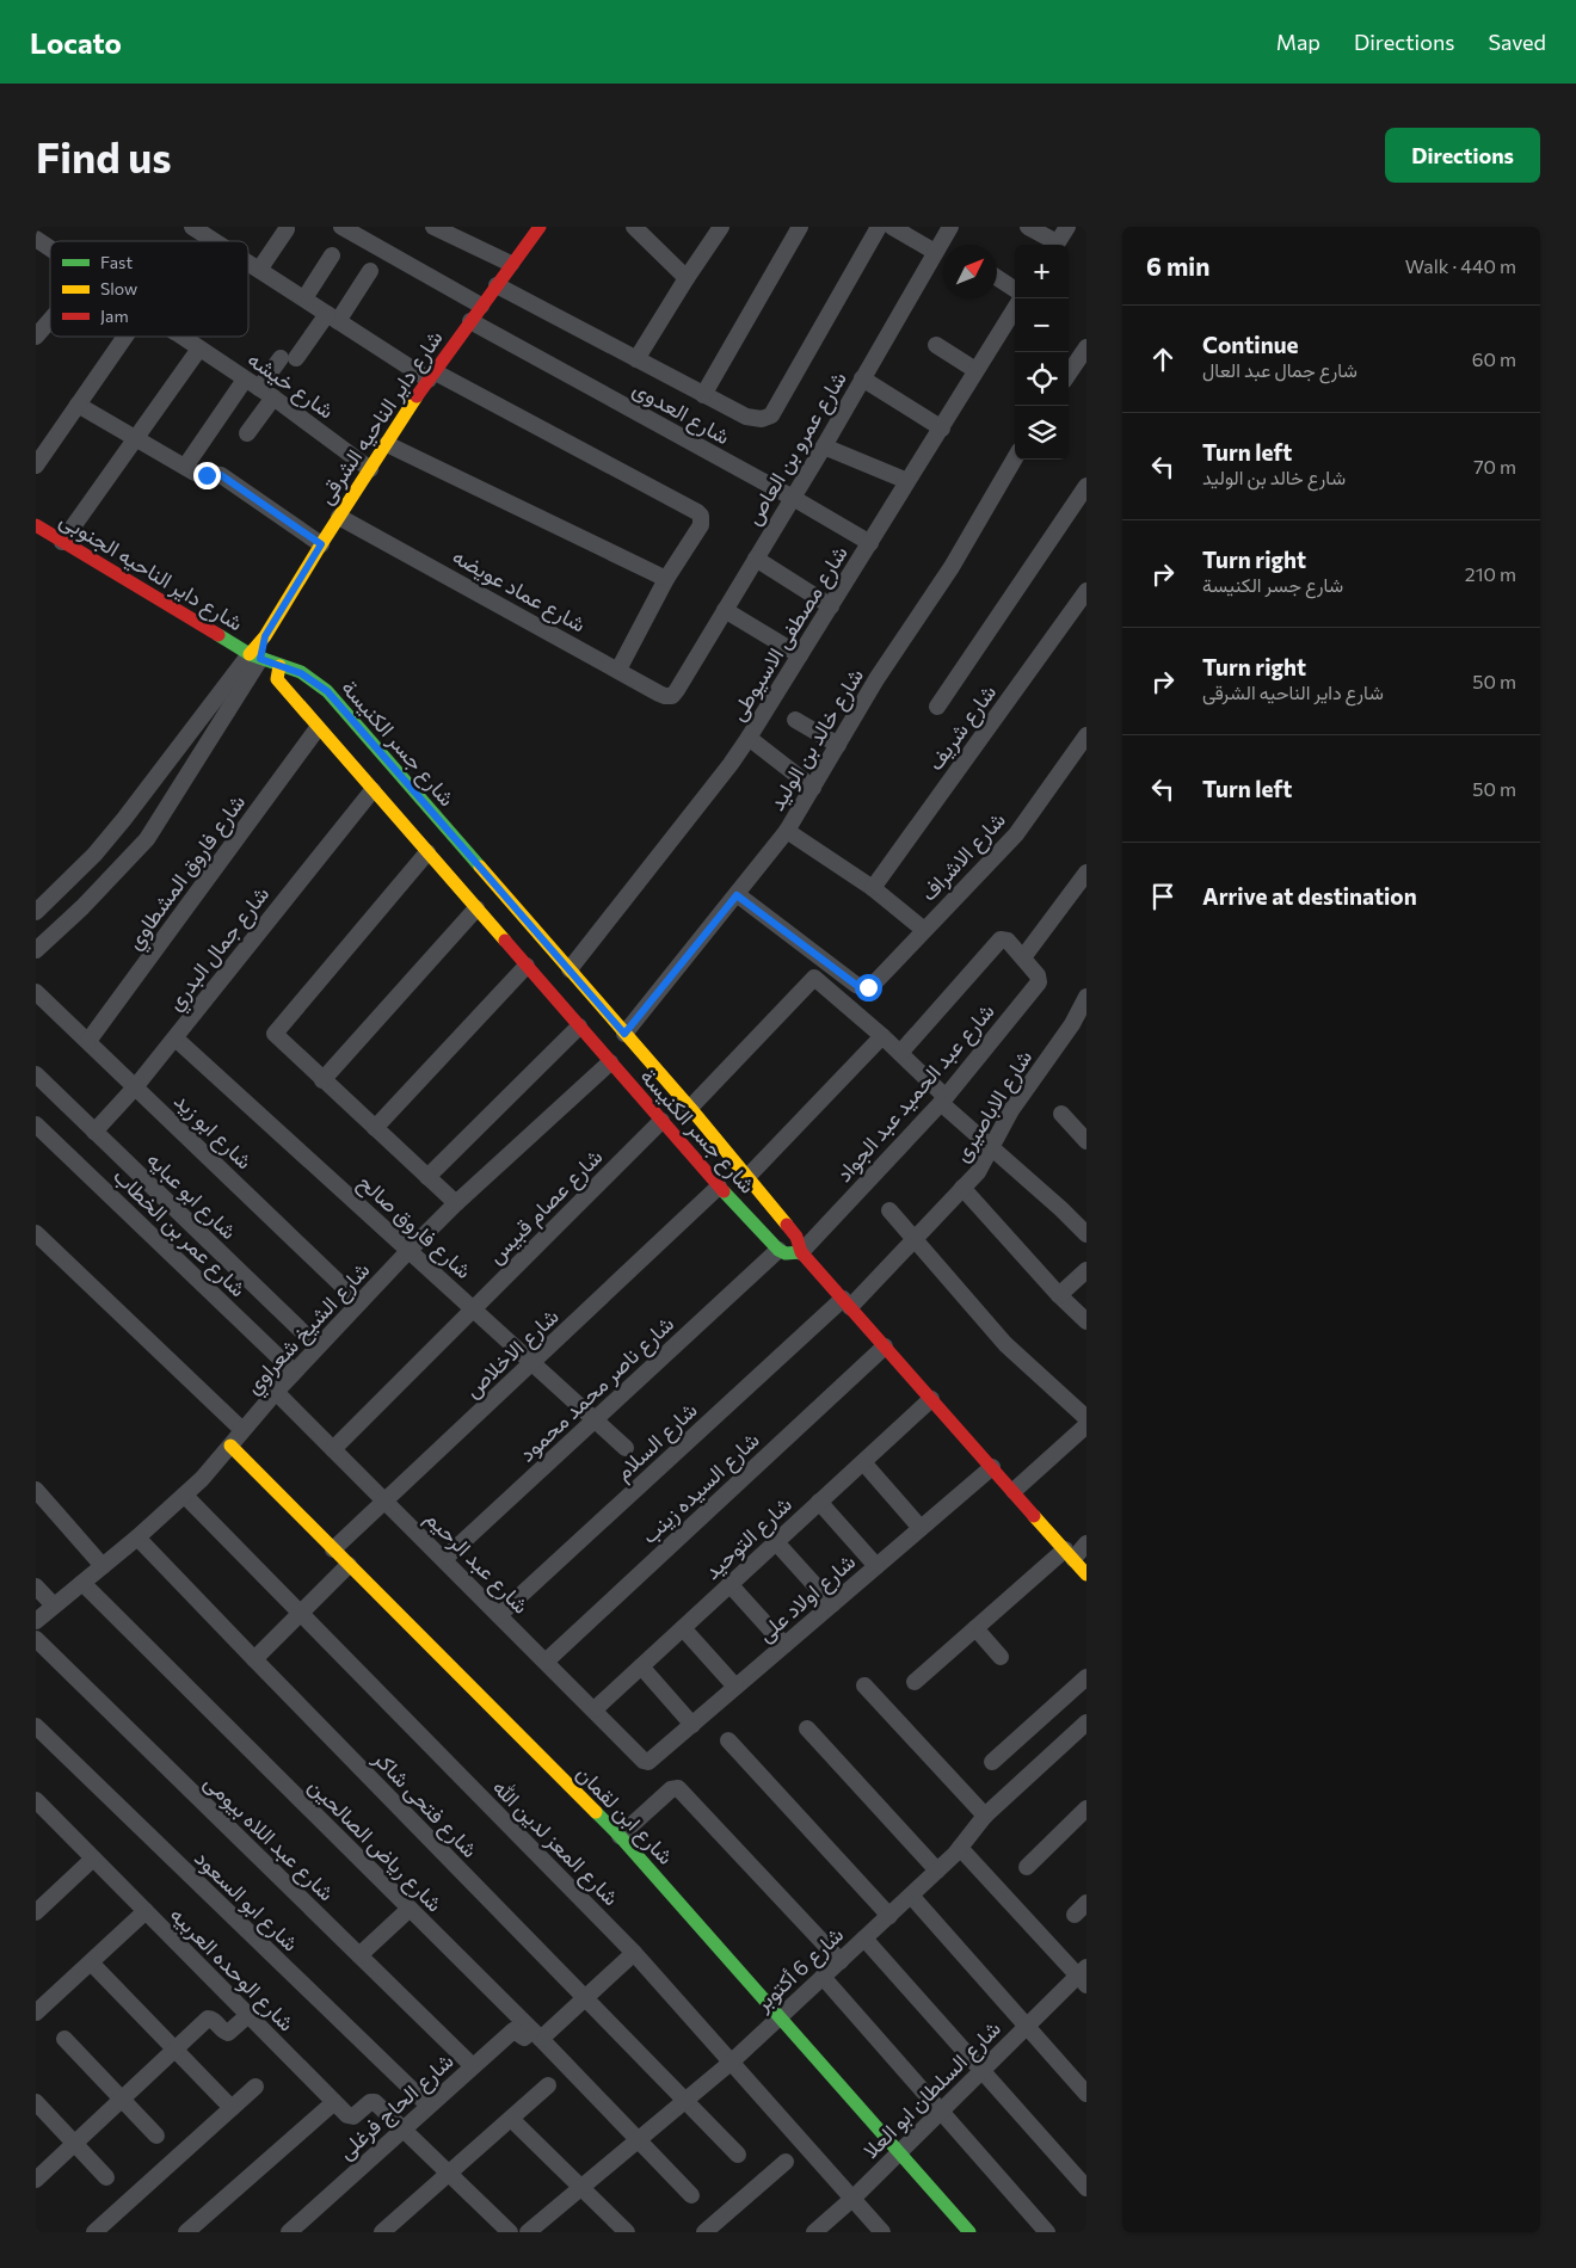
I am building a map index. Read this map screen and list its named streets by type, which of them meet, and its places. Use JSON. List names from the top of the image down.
{
  "streets": {
    "main road": [
      "شارع داير الناحيه الشرقى",
      "شارع داير الناحيه الجنوبى",
      "شارع جسر الكنيسة",
      "شارع ابن لقمان"
    ],
    "street": [
      "شارع خيشه",
      "شارع العدوى",
      "شارع عمرو بن العاص",
      "شارع عماد عويضه",
      "شارع مصطفى الاسيوطى",
      "شارع شريف",
      "شارع خالد بن الوليد",
      "شارع الاشراف",
      "شارع فاروق المشطاوي",
      "شارع جمال البدري",
      "شارع عبد الحميد عبد الجواد",
      "شارع الاباصيرى",
      "شارع ابو زيد",
      "شارع ابو عبايه",
      "شارع عصام قبيس",
      "شارع فاروق صالح",
      "شارع عمر بن الخطاب",
      "شارع الشيخ شعراوي",
      "شارع الاخلاص",
      "شارع ناصر محمد محمود",
      "شارع السلام",
      "شارع السيده زينب",
      "شارع التوحيد",
      "شارع عبد الرحيم",
      "شارع اولاد على",
      "شارع فتحى شاكر",
      "شارع عبد اللاه بيومى",
      "شارع المعز لدين الله",
      "شارع رياض الصالحين",
      "شارع ابو السعود",
      "شارع الوحده العربيه",
      "شارع 6 أكتوبر",
      "شارع السلطان ابو العلا",
      "شارع الحاج فرغلى"
    ]
  },
  "crossings": [
    ["شارع خيشه", "شارع داير الناحيه الشرقى"],
    ["شارع العدوى", "شارع داير الناحيه الشرقى"],
    ["شارع العدوى", "شارع عمرو بن العاص"],
    ["شارع العدوى", "شارع مصطفى الاسيوطى"],
    ["شارع داير الناحيه الشرقى", "شارع داير الناحيه الجنوبى"],
    ["شارع داير الناحيه الشرقى", "شارع عماد عويضه"],
    ["شارع عمرو بن العاص", "شارع عماد عويضه"],
    ["شارع داير الناحيه الجنوبى", "شارع جسر الكنيسة"],
    ["شارع مصطفى الاسيوطى", "شارع جسر الكنيسة"],
    ["شارع خالد بن الوليد", "شارع جسر الكنيسة"],
    ["شارع خالد بن الوليد", "شارع الاشراف"],
    ["شارع جسر الكنيسة", "شارع فاروق المشطاوي"],
    ["شارع جسر الكنيسة", "شارع جمال البدري"],
    ["شارع جسر الكنيسة", "شارع عبد الحميد عبد الجواد"],
    ["شارع جسر الكنيسة", "شارع الاباصيرى"],
    ["شارع جسر الكنيسة", "شارع عصام قبيس"],
    ["شارع جسر الكنيسة", "شارع الشيخ شعراوي"],
    ["شارع جسر الكنيسة", "شارع الاخلاص"],
    ["شارع جسر الكنيسة", "شارع ناصر محمد محمود"],
    ["شارع جسر الكنيسة", "شارع السلام"],
    ["شارع جسر الكنيسة", "شارع السيده زينب"],
    ["شارع جسر الكنيسة", "شارع التوحيد"],
    ["شارع جسر الكنيسة", "شارع اولاد على"],
    ["شارع فاروق المشطاوي", "شارع ابو زيد"],
    ["شارع جمال البدري", "شارع ابو زيد"],
    ["شارع جمال البدري", "شارع ابو عبايه"],
    ["شارع جمال البدري", "شارع فاروق صالح"],
    ["شارع الاباصيرى", "شارع السلام"],
    ["شارع ابو زيد", "شارع الشيخ شعراوي"],
    ["شارع ابو عبايه", "شارع الشيخ شعراوي"],
    ["شارع عصام قبيس", "شارع فاروق صالح"],
    ["شارع عصام قبيس", "شارع عبد الرحيم"],
    ["شارع فاروق صالح", "شارع الشيخ شعراوي"],
    ["شارع فاروق صالح", "شارع الاخلاص"],
    ["شارع فاروق صالح", "شارع ناصر محمد محمود"],
    ["شارع عمر بن الخطاب", "شارع الشيخ شعراوي"],
    ["شارع الشيخ شعراوي", "شارع عبد الرحيم"],
    ["شارع الشيخ شعراوي", "شارع فتحى شاكر"],
    ["شارع الشيخ شعراوي", "شارع ابن لقمان"],
    ["شارع الشيخ شعراوي", "شارع المعز لدين الله"],
    ["شارع الشيخ شعراوي", "شارع رياض الصالحين"],
    ["شارع الاخلاص", "شارع عبد الرحيم"],
    ["شارع الاخلاص", "شارع ابن لقمان"],
    ["شارع ناصر محمد محمود", "شارع عبد الرحيم"],
    ["شارع السلام", "شارع عبد الرحيم"],
    ["شارع السيده زينب", "شارع عبد الرحيم"],
    ["شارع التوحيد", "شارع عبد الرحيم"],
    ["شارع عبد الرحيم", "شارع اولاد على"],
    ["شارع فتحى شاكر", "شارع 6 أكتوبر"],
    ["شارع ابن لقمان", "شارع 6 أكتوبر"],
    ["شارع ابن لقمان", "شارع السلطان ابو العلا"],
    ["شارع عبد اللاه بيومى", "شارع الحاج فرغلى"],
    ["شارع المعز لدين الله", "شارع 6 أكتوبر"],
    ["شارع المعز لدين الله", "شارع السلطان ابو العلا"],
    ["شارع رياض الصالحين", "شارع 6 أكتوبر"],
    ["شارع رياض الصالحين", "شارع الحاج فرغلى"],
    ["شارع ابو السعود", "شارع الحاج فرغلى"],
    ["شارع الوحده العربيه", "شارع الحاج فرغلى"]
  ],
  "legend": ["Fast", "Slow", "Jam"],
  "north": "top right",
  "page": {
    "header": "Locato",
    "nav": ["Map", "Directions", "Saved"],
    "buttons": "Directions",
    "title": "Find us",
    "heading": ["6 min", "Walk · 440 m"],
    "map_buttons": ["+", "−"],
    "list": [
      ["Continue", "شارع جمال عبد العال", "60 m"],
      ["Turn left", "شارع خالد بن الوليد", "70 m"],
      ["Turn right", "شارع جسر الكنيسة", "210 m"],
      ["Turn right", "شارع داير الناحيه الشرقى", "50 m"],
      ["Turn left", "50 m"],
      "Arrive at destination"
    ]
  }
}
